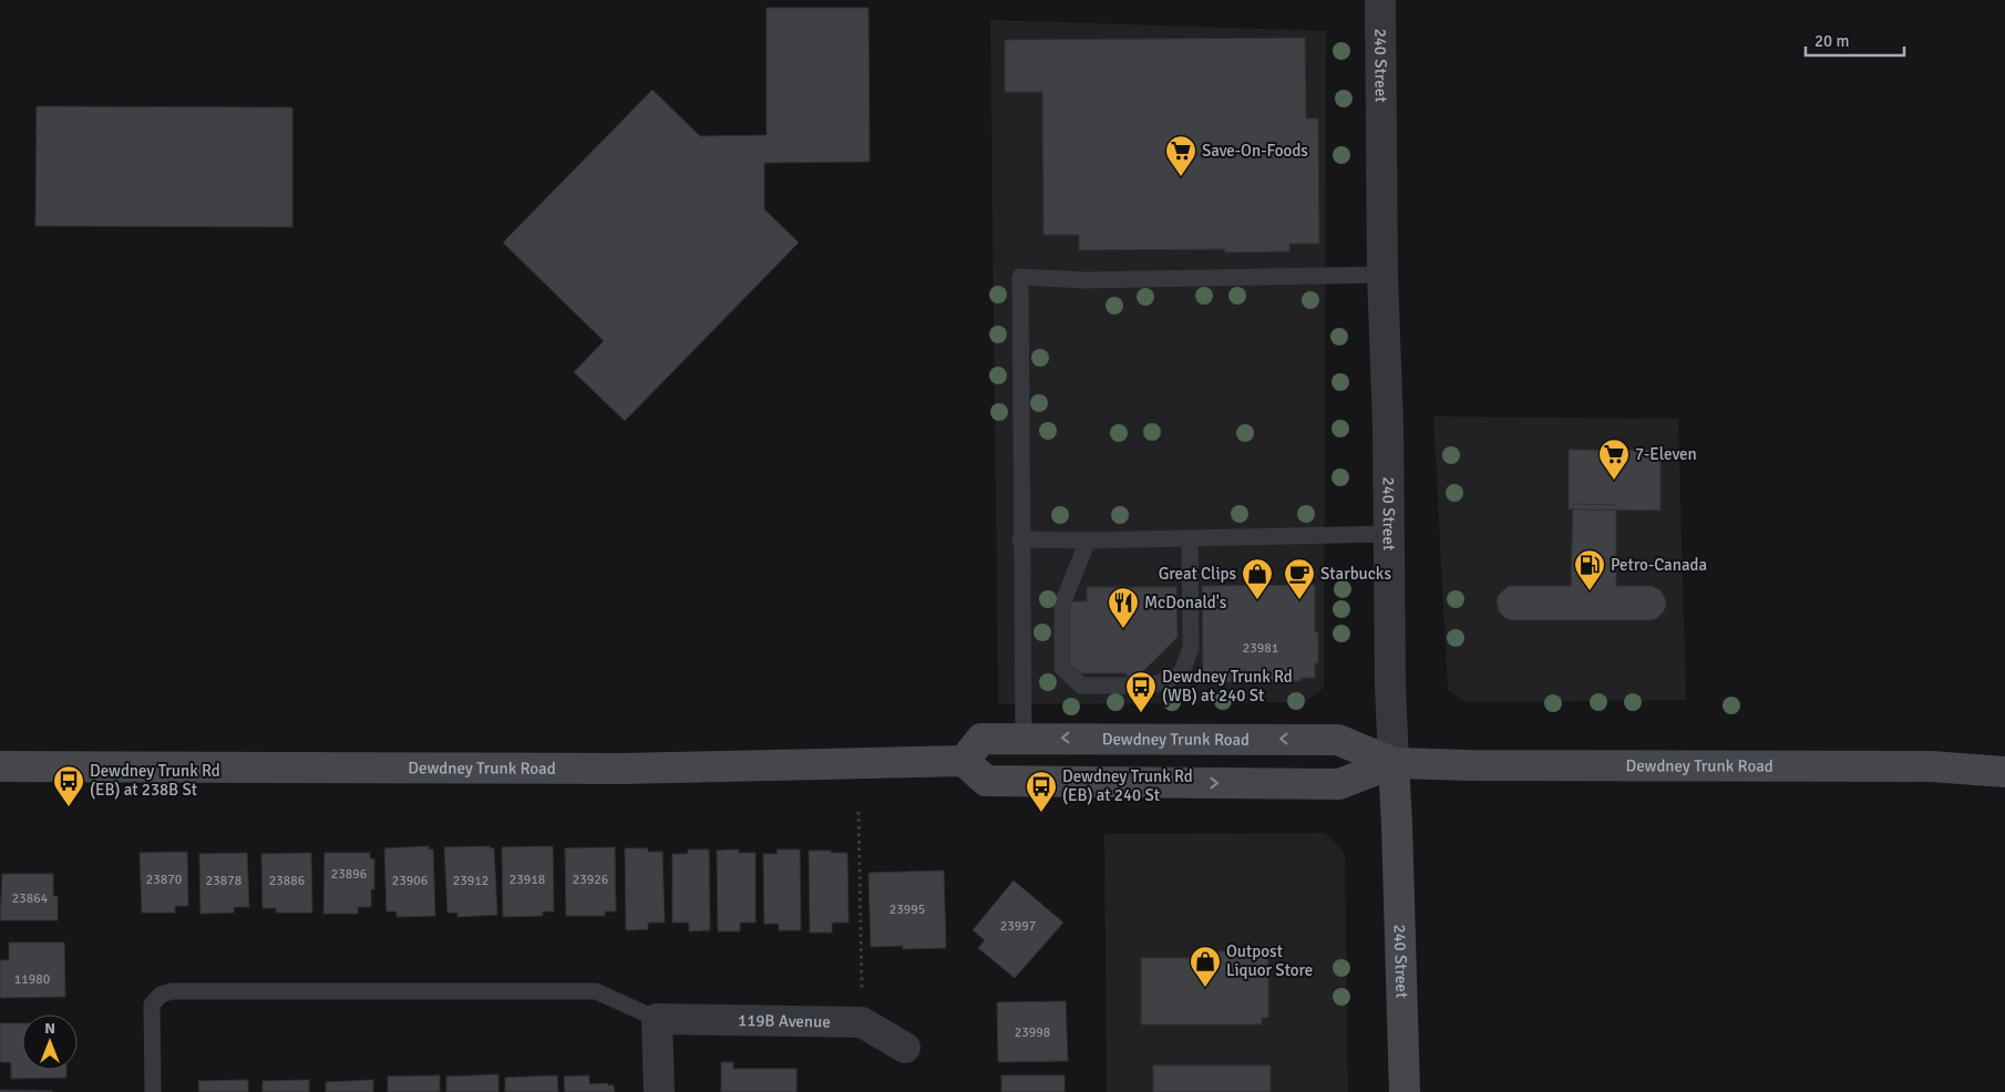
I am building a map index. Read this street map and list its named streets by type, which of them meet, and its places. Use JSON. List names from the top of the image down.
{
  "streets": {
    "main road": ["240 Street", "Dewdney Trunk Road"],
    "street": ["119B Avenue"]
  },
  "crossings": [
    ["240 Street", "Dewdney Trunk Road"]
  ],
  "places": {
    "supermarket": ["Save-On-Foods", "7-Eleven"],
    "fuel station": ["Petro-Canada"],
    "shop": ["Great Clips", "Outpost Liquor Store"],
    "cafe": ["Starbucks"],
    "restaurant": ["McDonald's"],
    "bus stop": ["Dewdney Trunk Rd (WB) at 240 St", "Dewdney Trunk Rd (EB) at 238B St", "Dewdney Trunk Rd (EB) at 240 St"]
  },
  "house_numbers": [
    "23981",
    "23896",
    "23870",
    "23918",
    "23926",
    "23878",
    "23886",
    "23906",
    "23912",
    "23864",
    "23995",
    "23997",
    "11980",
    "23998"
  ],
  "scale_bar": "20 m",
  "north": "top"
}
